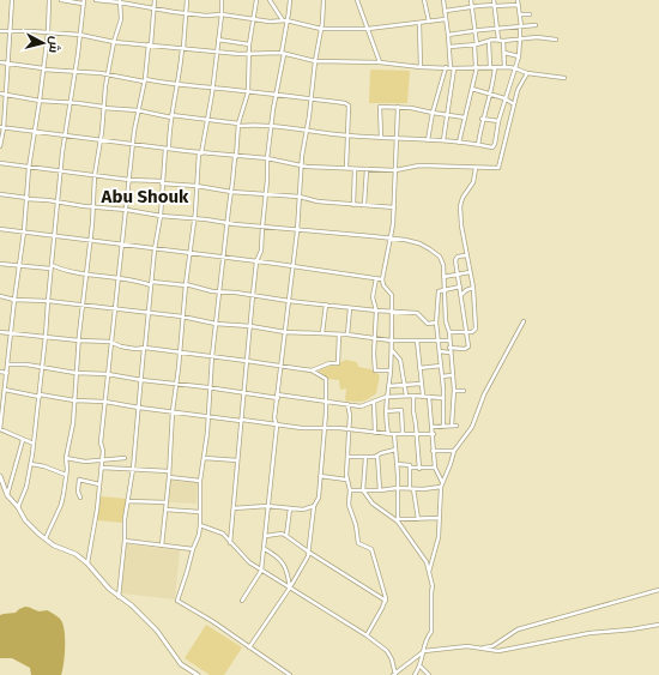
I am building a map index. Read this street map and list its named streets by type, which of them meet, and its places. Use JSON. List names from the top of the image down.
{
  "districts": ["Abu Shouk"],
  "north": "right"
}
